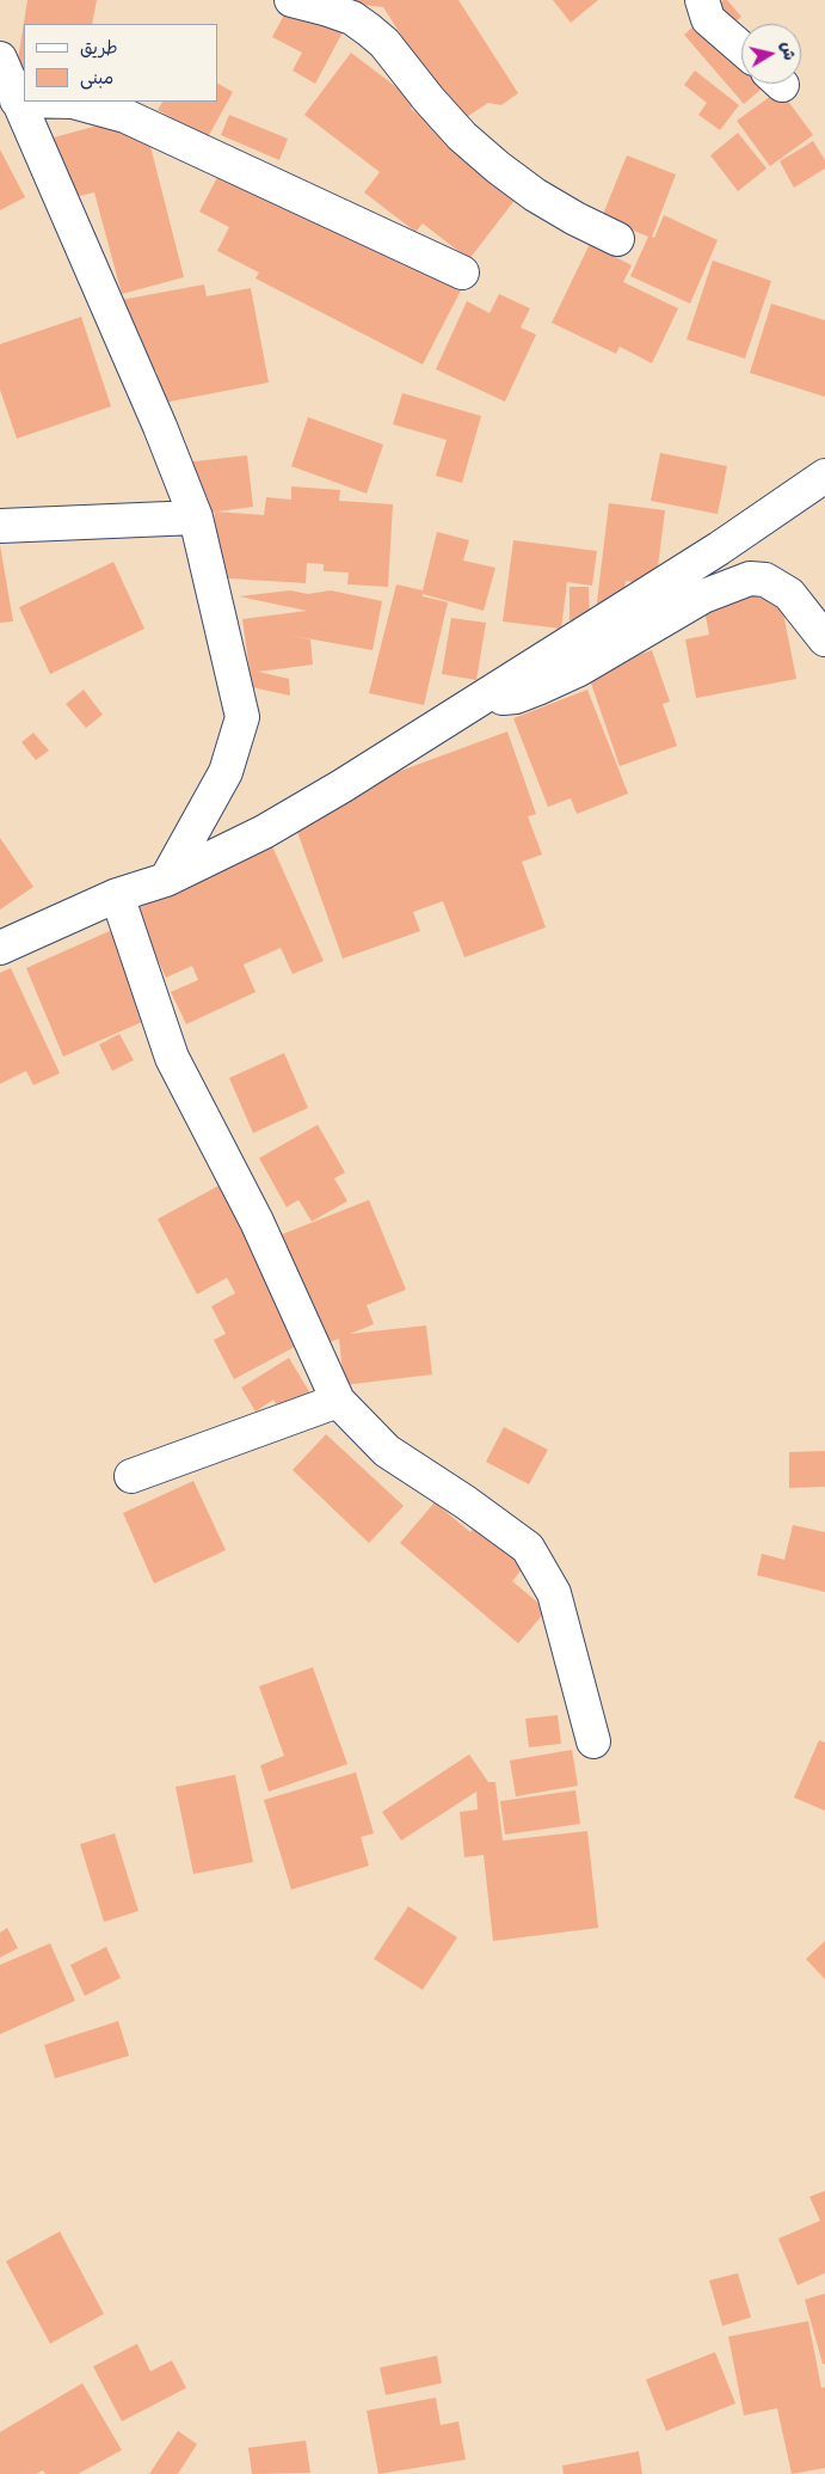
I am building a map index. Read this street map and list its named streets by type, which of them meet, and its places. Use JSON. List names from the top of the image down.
{
  "legend": ["طريق", "مبنى"],
  "north": "right"
}
